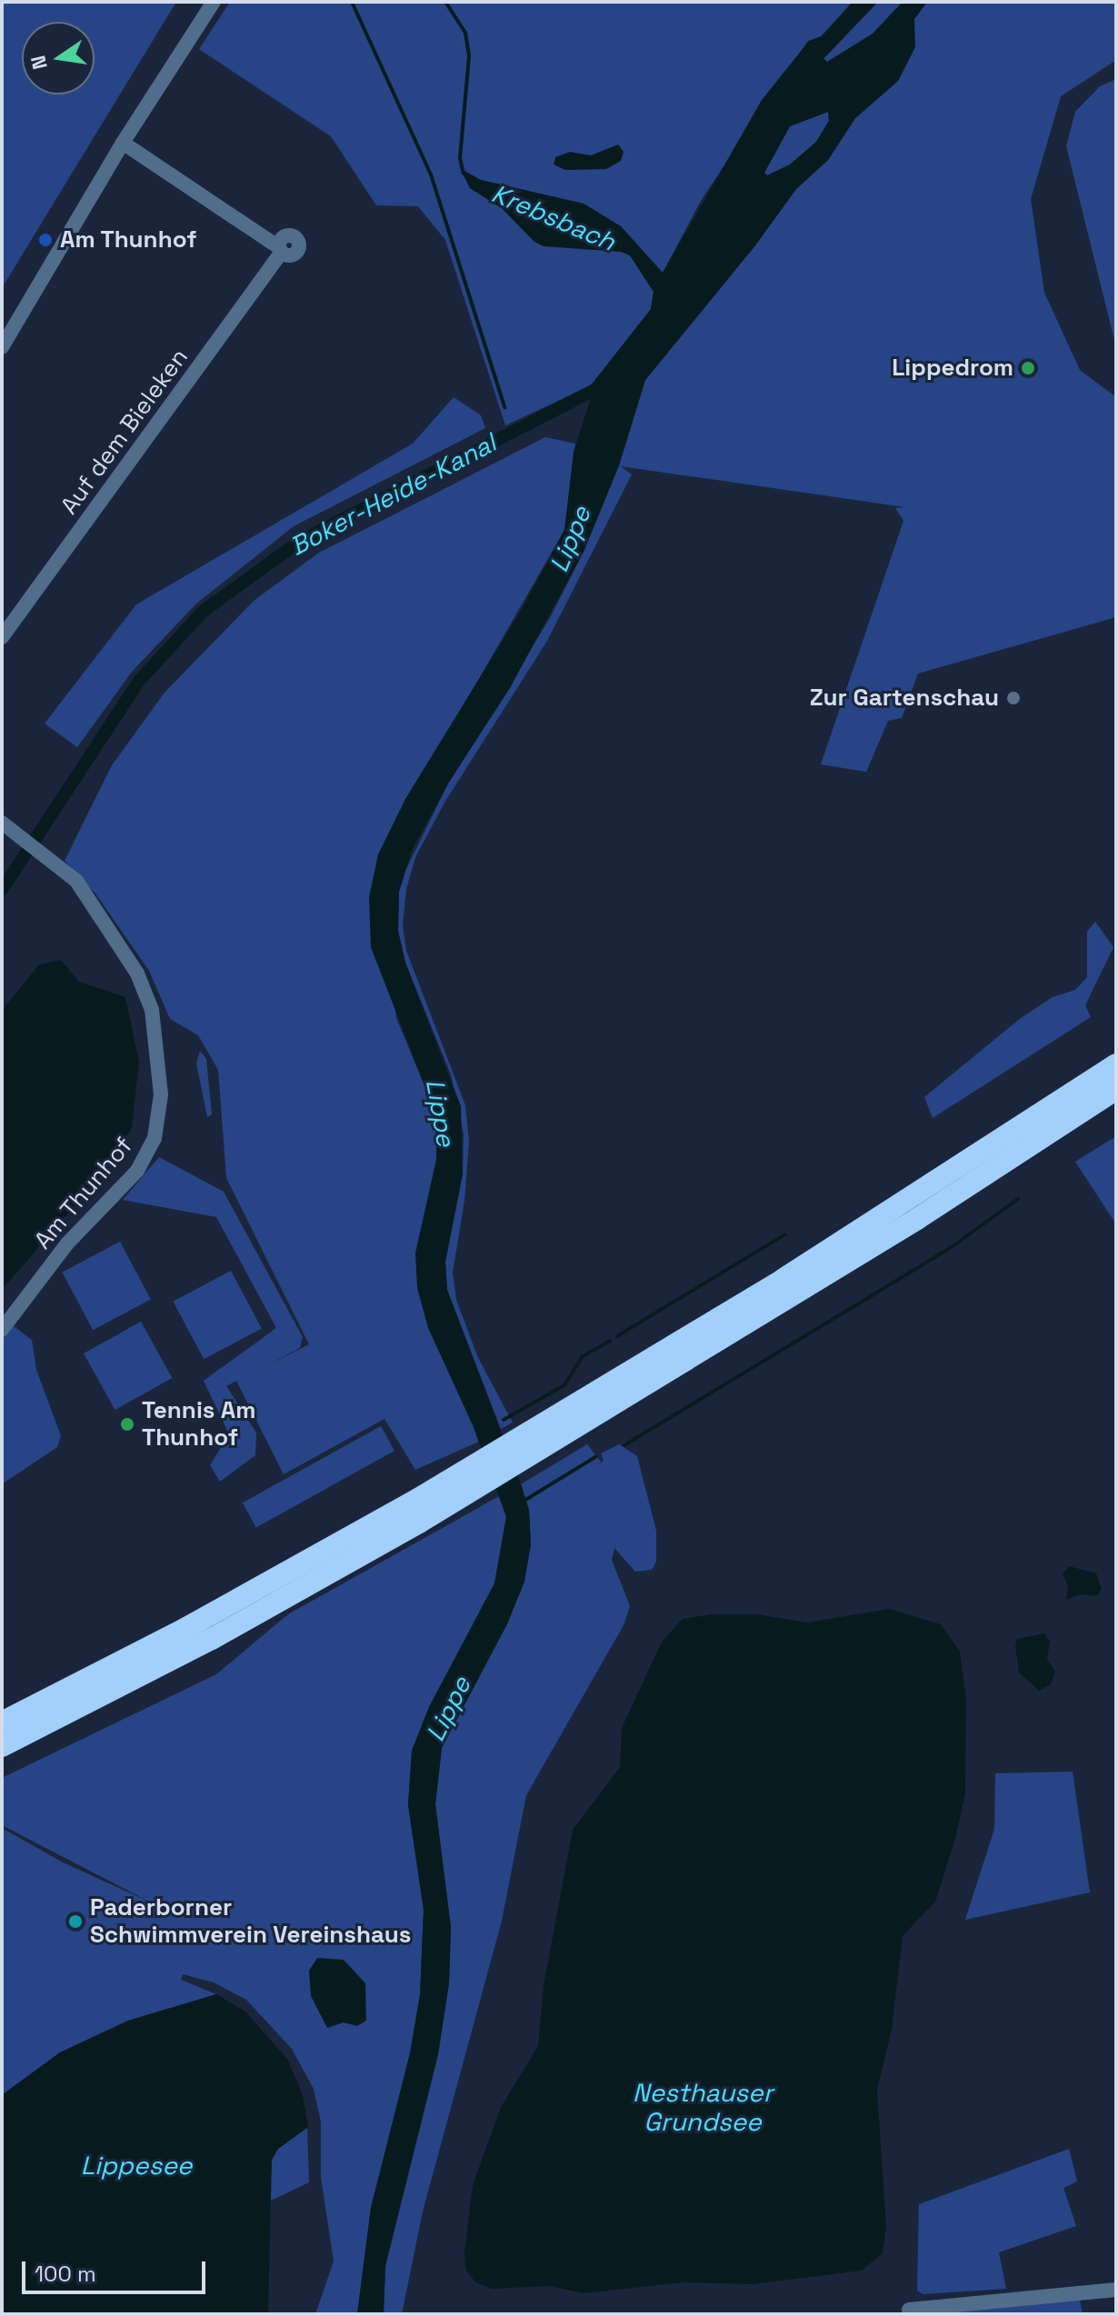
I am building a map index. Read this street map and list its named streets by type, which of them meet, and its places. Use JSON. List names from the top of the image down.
{
  "streets": {
    "street": ["Auf dem Bieleken", "Am Thunhof"]
  },
  "water": [
    "Krebsbach",
    "Boker-Heide-Kanal",
    "Lippe",
    "Nesthauser Grundsee",
    "Lippesee"
  ],
  "places": [
    "Am Thunhof",
    "Lippedrom",
    "Zur Gartenschau",
    "Tennis Am Thunhof",
    "Paderborner Schwimmverein Vereinshaus"
  ],
  "scale_bar": "100 m",
  "north": "left"
}
